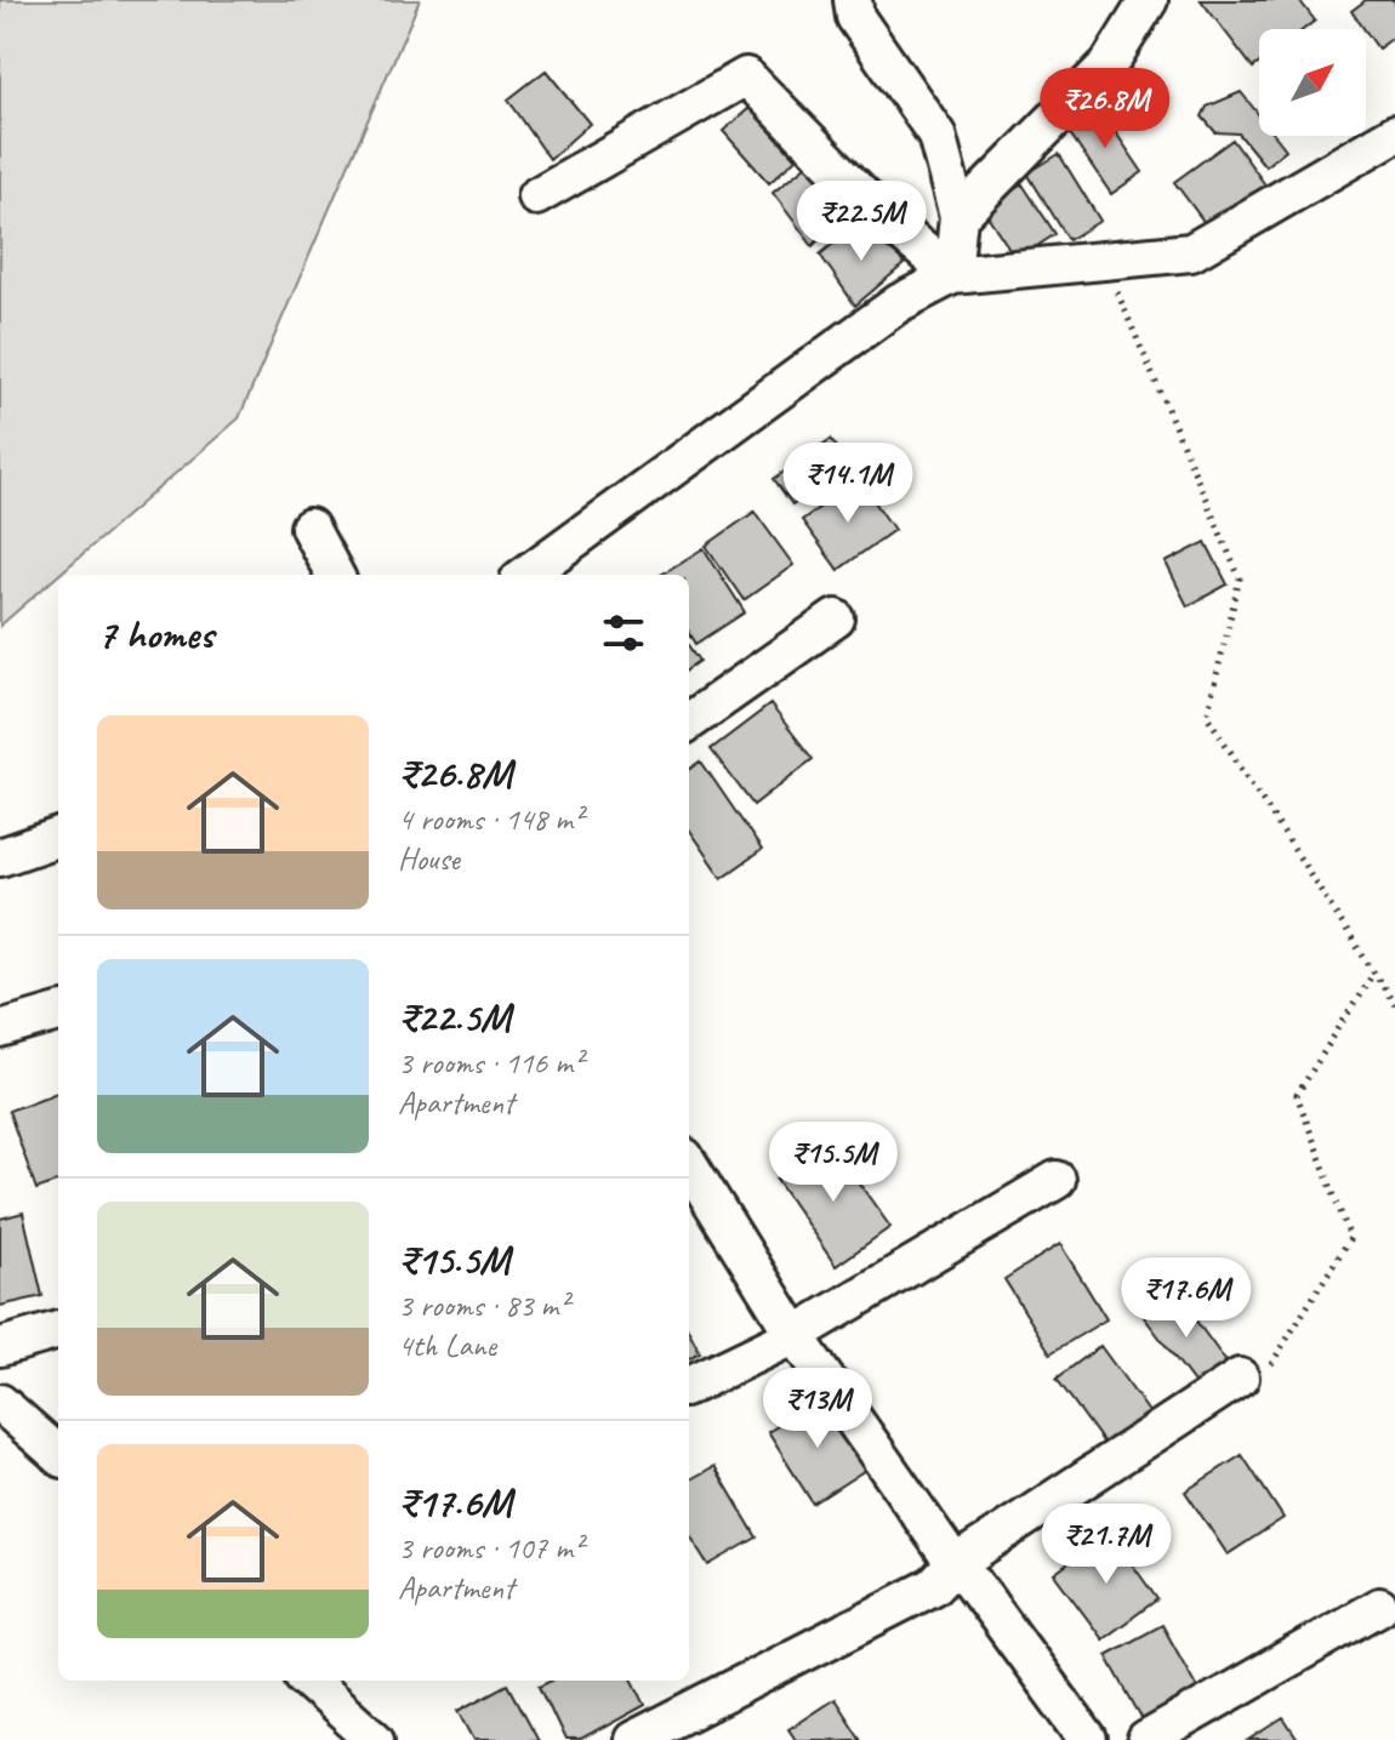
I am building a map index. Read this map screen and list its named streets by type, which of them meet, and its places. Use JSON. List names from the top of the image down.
{
  "north": "top right",
  "page": {
    "price": [
      "₹26.8M",
      "₹22.5M",
      "₹14.1M",
      "₹15.5M",
      "₹17.6M",
      "₹13M",
      "₹21.7M"
    ],
    "heading": "7 homes",
    "list": [
      {
        "name": "₹26.8M",
        "note": "4 rooms · 148 m² · House"
      },
      {
        "name": "₹22.5M",
        "note": "3 rooms · 116 m² · Apartment"
      },
      {
        "name": "₹15.5M",
        "note": "3 rooms · 83 m² · 4th Lane"
      },
      {
        "name": "₹17.6M",
        "note": "3 rooms · 107 m² · Apartment"
      }
    ]
  }
}
